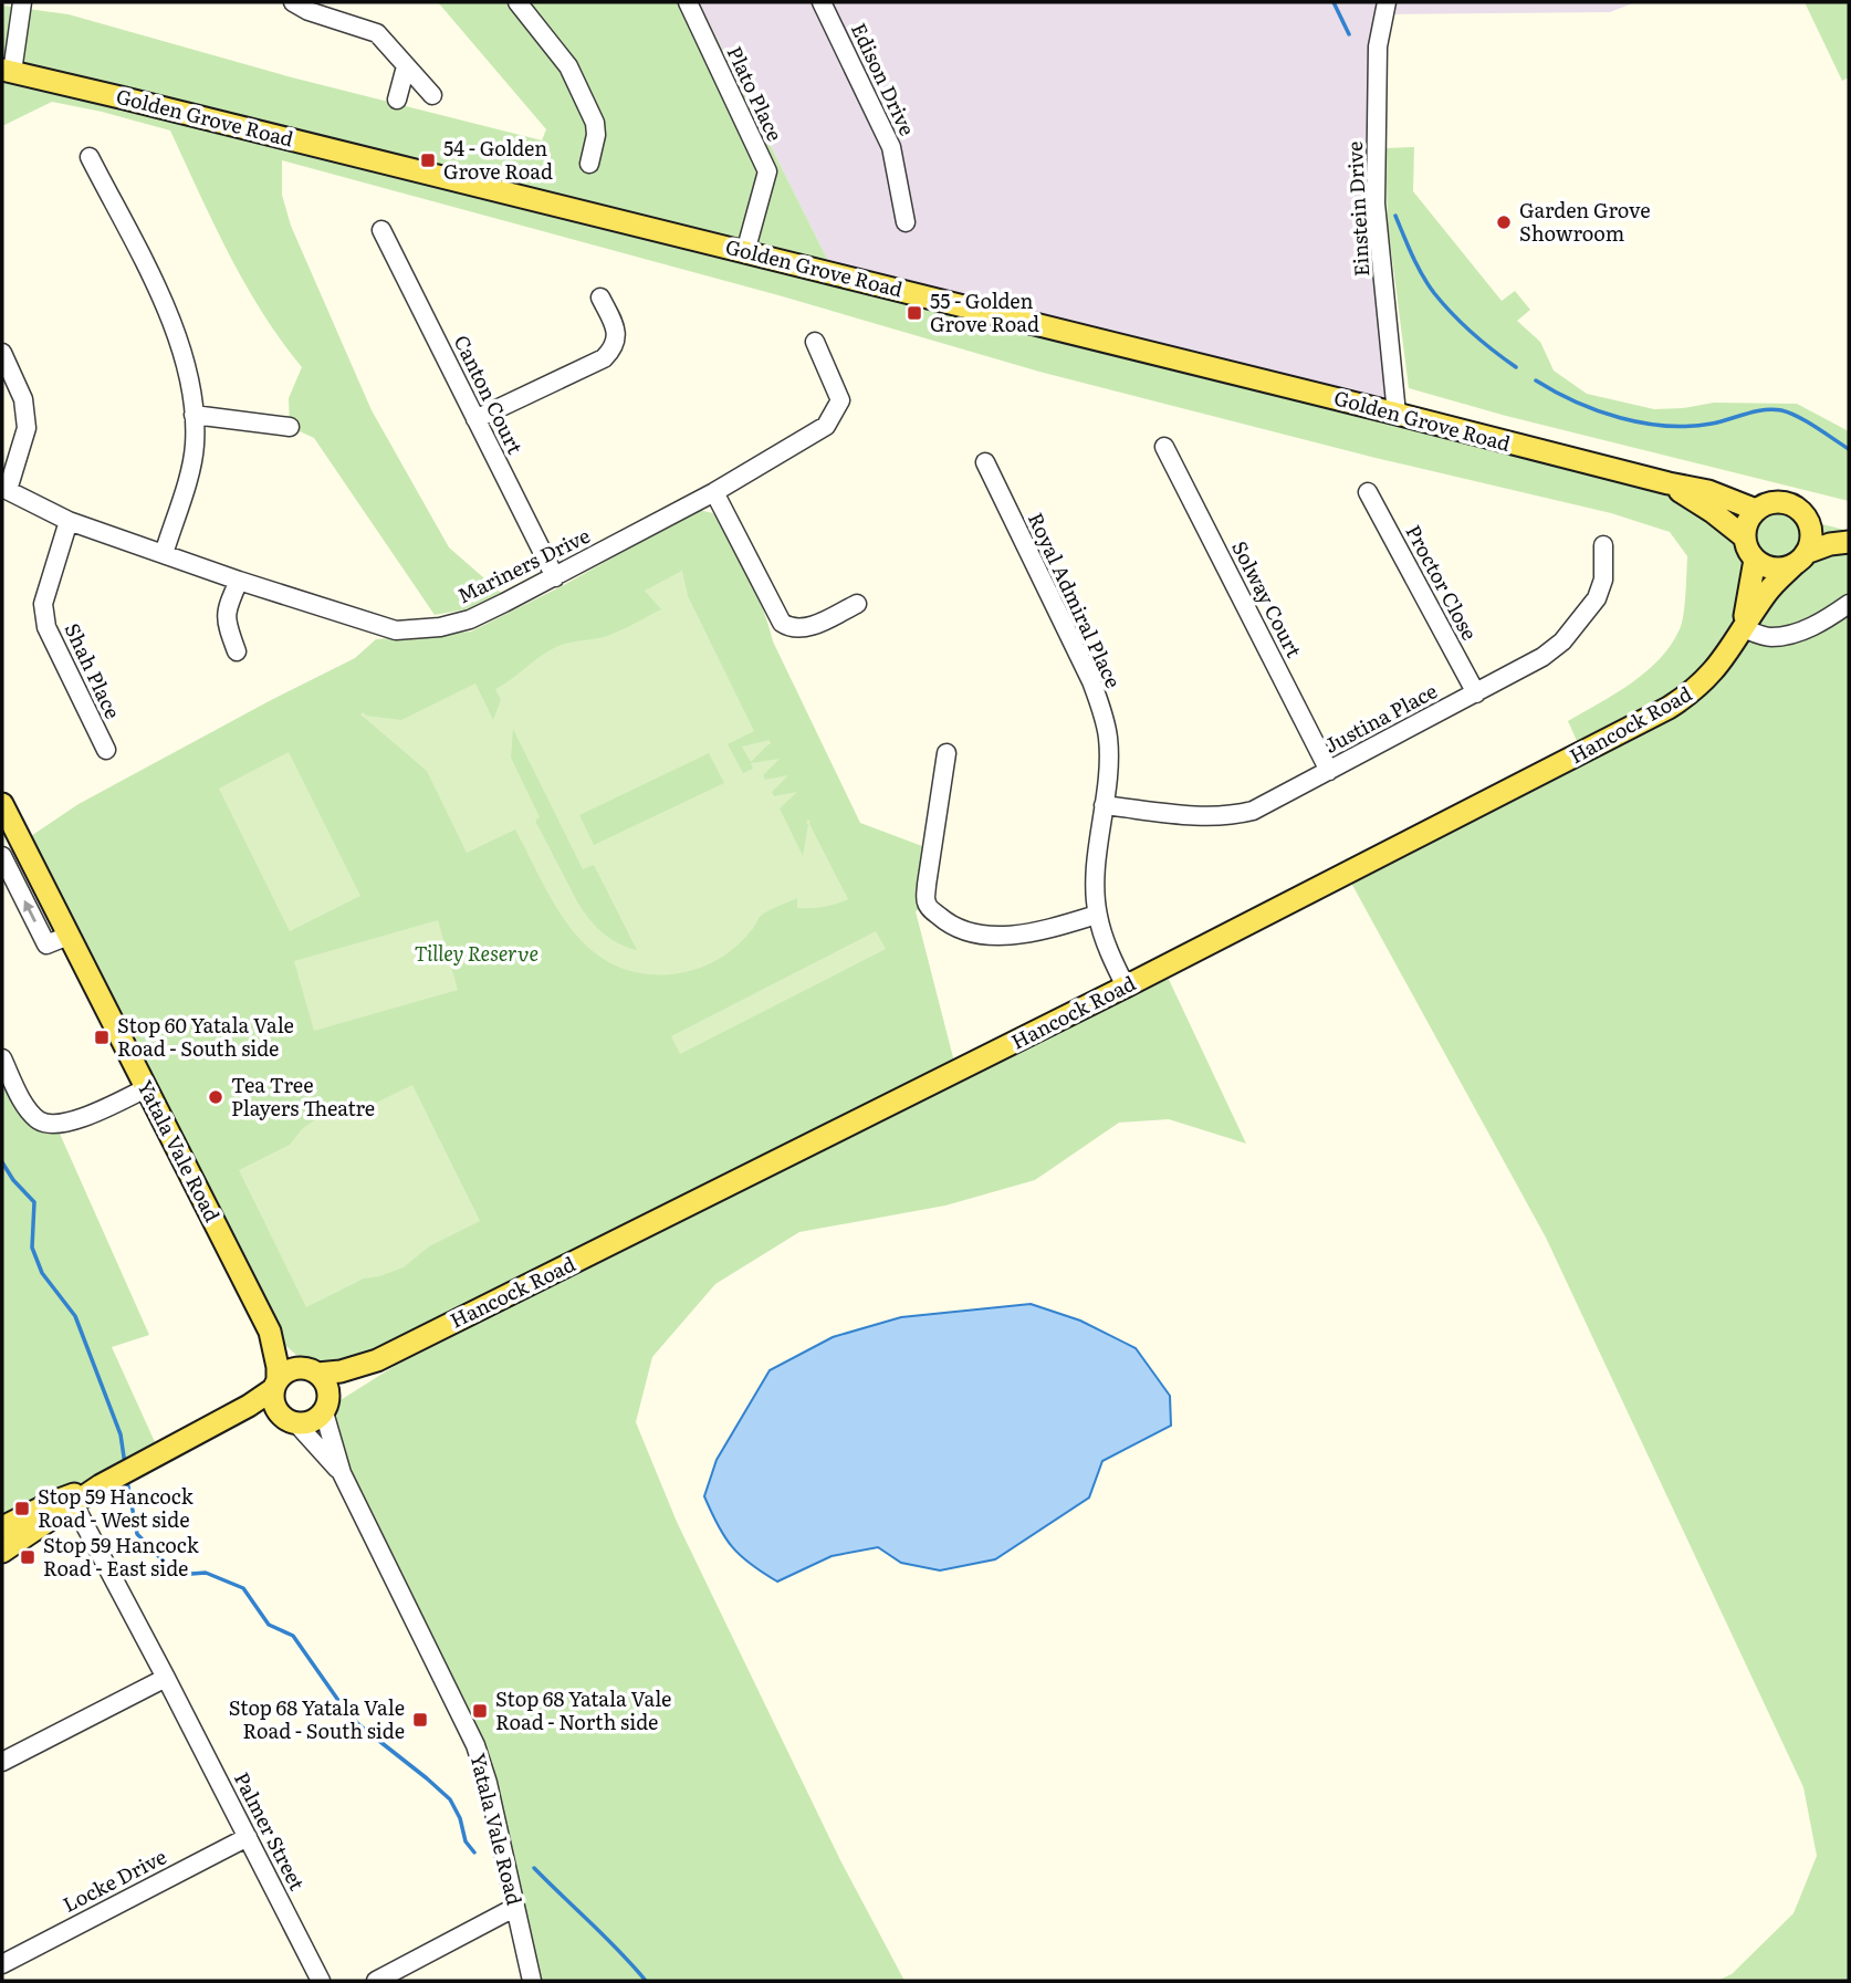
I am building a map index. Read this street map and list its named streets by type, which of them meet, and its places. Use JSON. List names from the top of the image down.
{
  "streets": {
    "main road": ["Golden Grove Road", "Hancock Road", "Yatala Vale Road"],
    "street": [
      "Edison Drive",
      "Plato Place",
      "Einstein Drive",
      "Canton Court",
      "Mariners Drive",
      "Proctor Close",
      "Solway Court",
      "Royal Admiral Place",
      "Shah Place",
      "Justina Place",
      "Palmer Street",
      "Locke Drive"
    ]
  },
  "crossings": [
    ["Plato Place", "Golden Grove Road"],
    ["Golden Grove Road", "Einstein Drive"],
    ["Golden Grove Road", "Hancock Road"],
    ["Canton Court", "Mariners Drive"],
    ["Mariners Drive", "Shah Place"],
    ["Proctor Close", "Justina Place"],
    ["Solway Court", "Justina Place"],
    ["Royal Admiral Place", "Justina Place"],
    ["Royal Admiral Place", "Hancock Road"],
    ["Hancock Road", "Yatala Vale Road"],
    ["Palmer Street", "Locke Drive"]
  ],
  "parks": ["Tilley Reserve"],
  "places": {
    "transit": [
      "54 - Golden Grove Road",
      "55 - Golden Grove Road",
      "Stop 60 Yatala Vale Road - South side",
      "Stop 59 Hancock Road - West side",
      "Stop 59 Hancock Road - East side",
      "Stop 68 Yatala Vale Road - North side",
      "Stop 68 Yatala Vale Road - South side"
    ],
    "other": ["Garden Grove Showroom", "Tea Tree Players Theatre"]
  }
}
